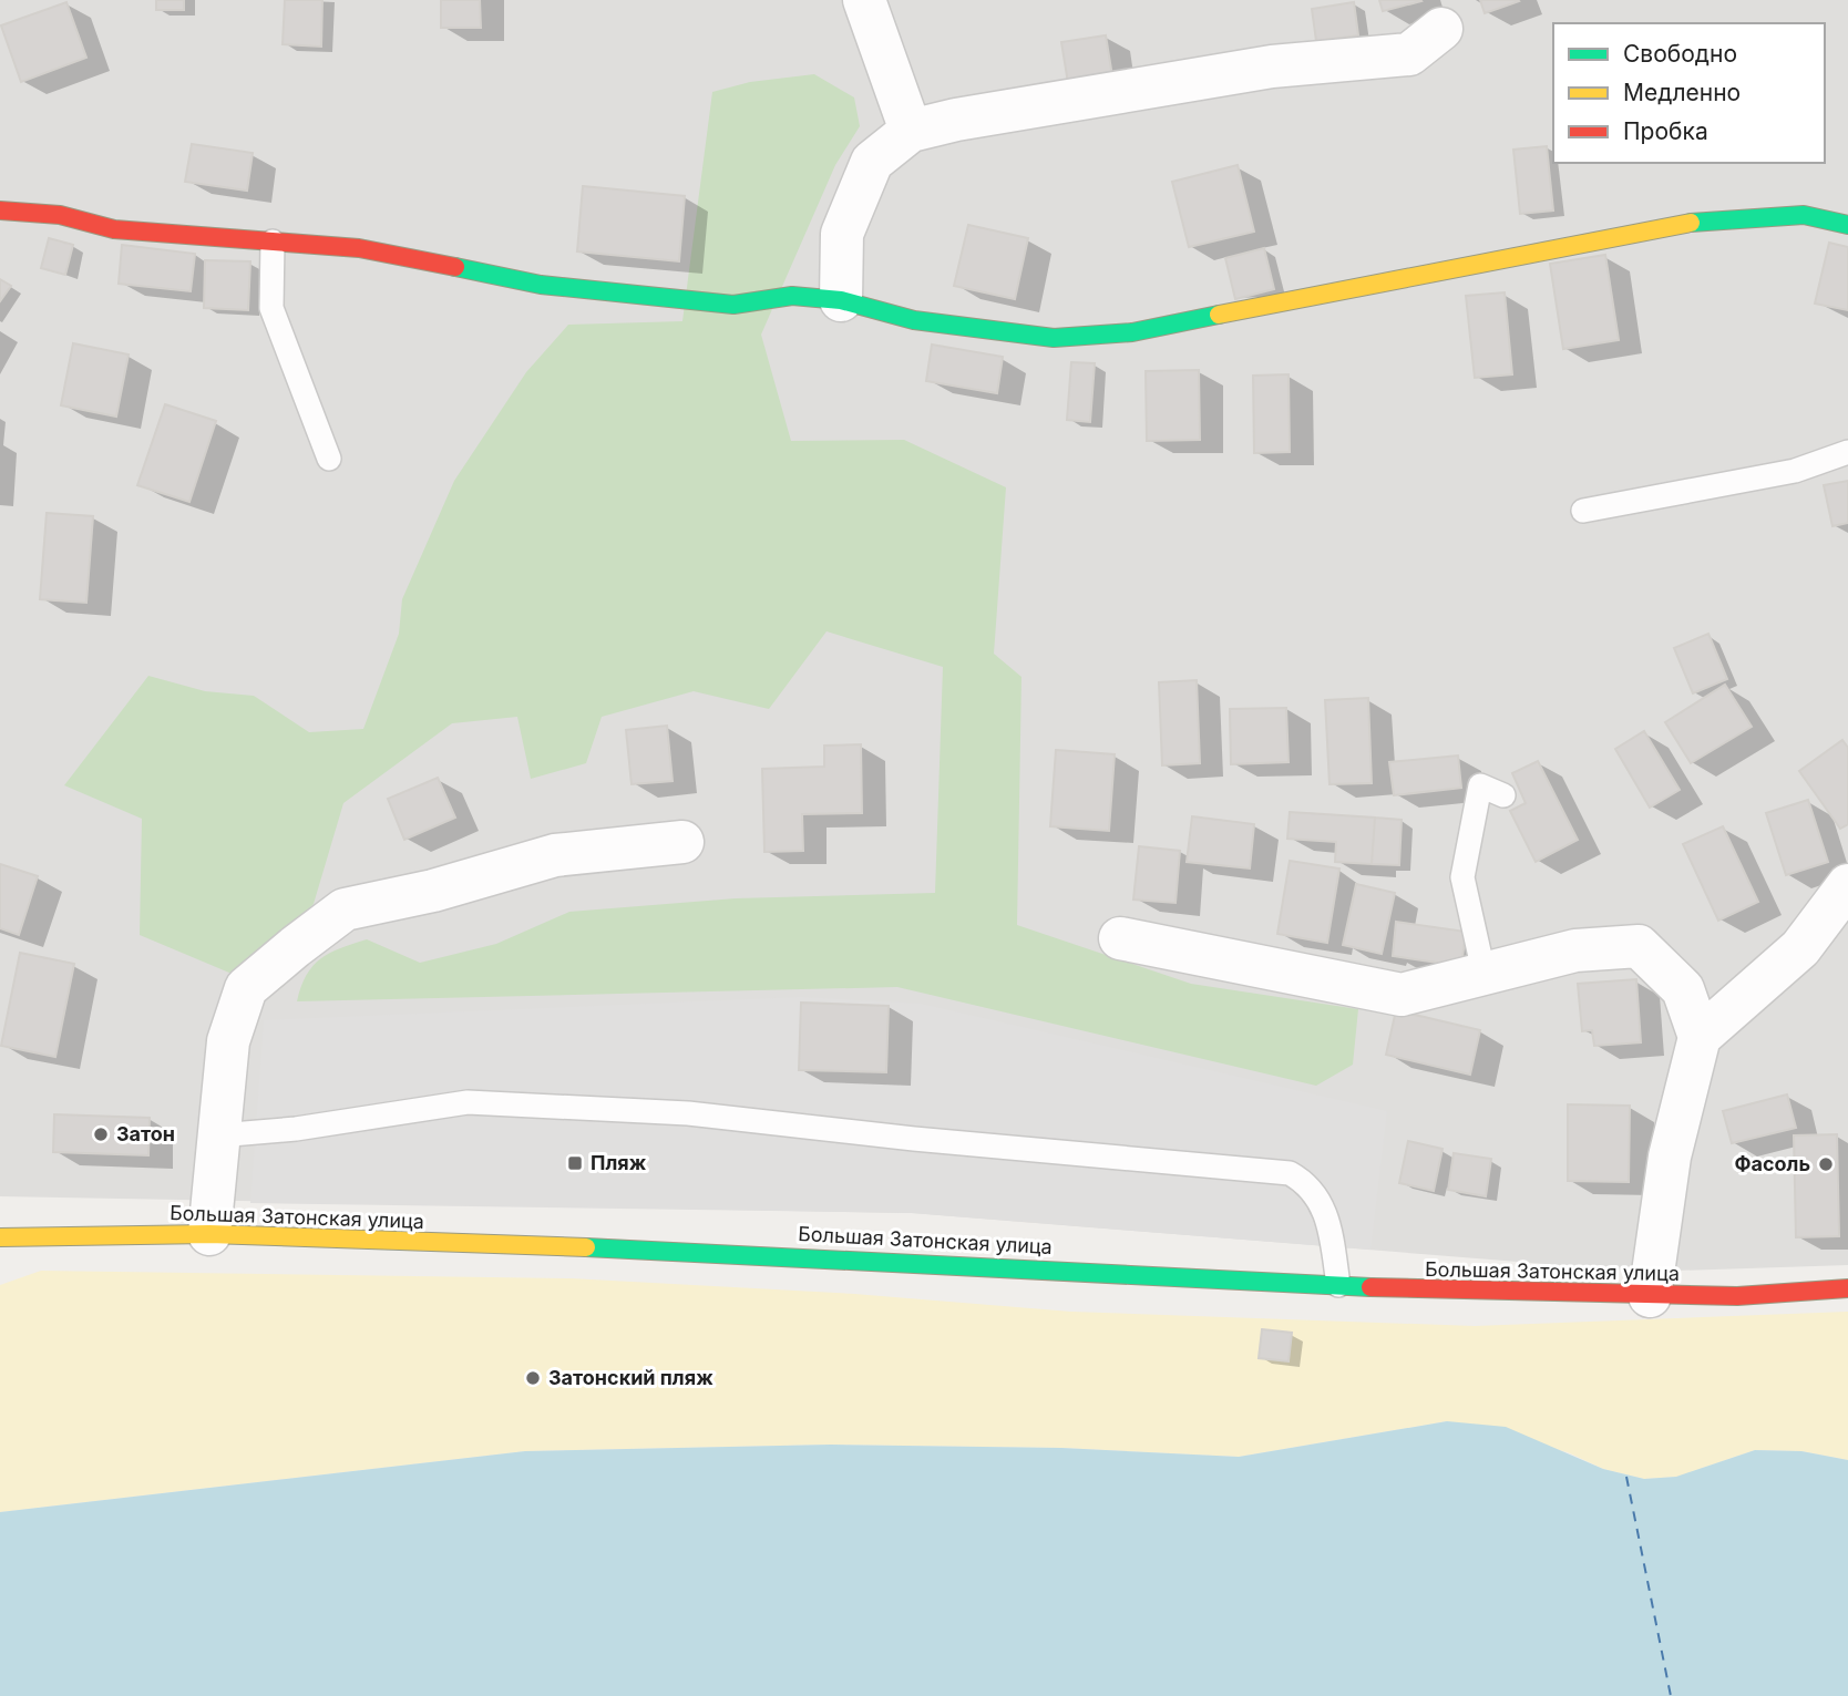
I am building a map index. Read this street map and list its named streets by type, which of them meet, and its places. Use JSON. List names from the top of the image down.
{
  "streets": {
    "street": ["Большая Затонская улица"]
  },
  "places": {
    "other": ["Затон", "Фасоль", "Затонский пляж"],
    "transit": ["Пляж"]
  },
  "legend": ["Свободно", "Медленно", "Пробка"]
}
